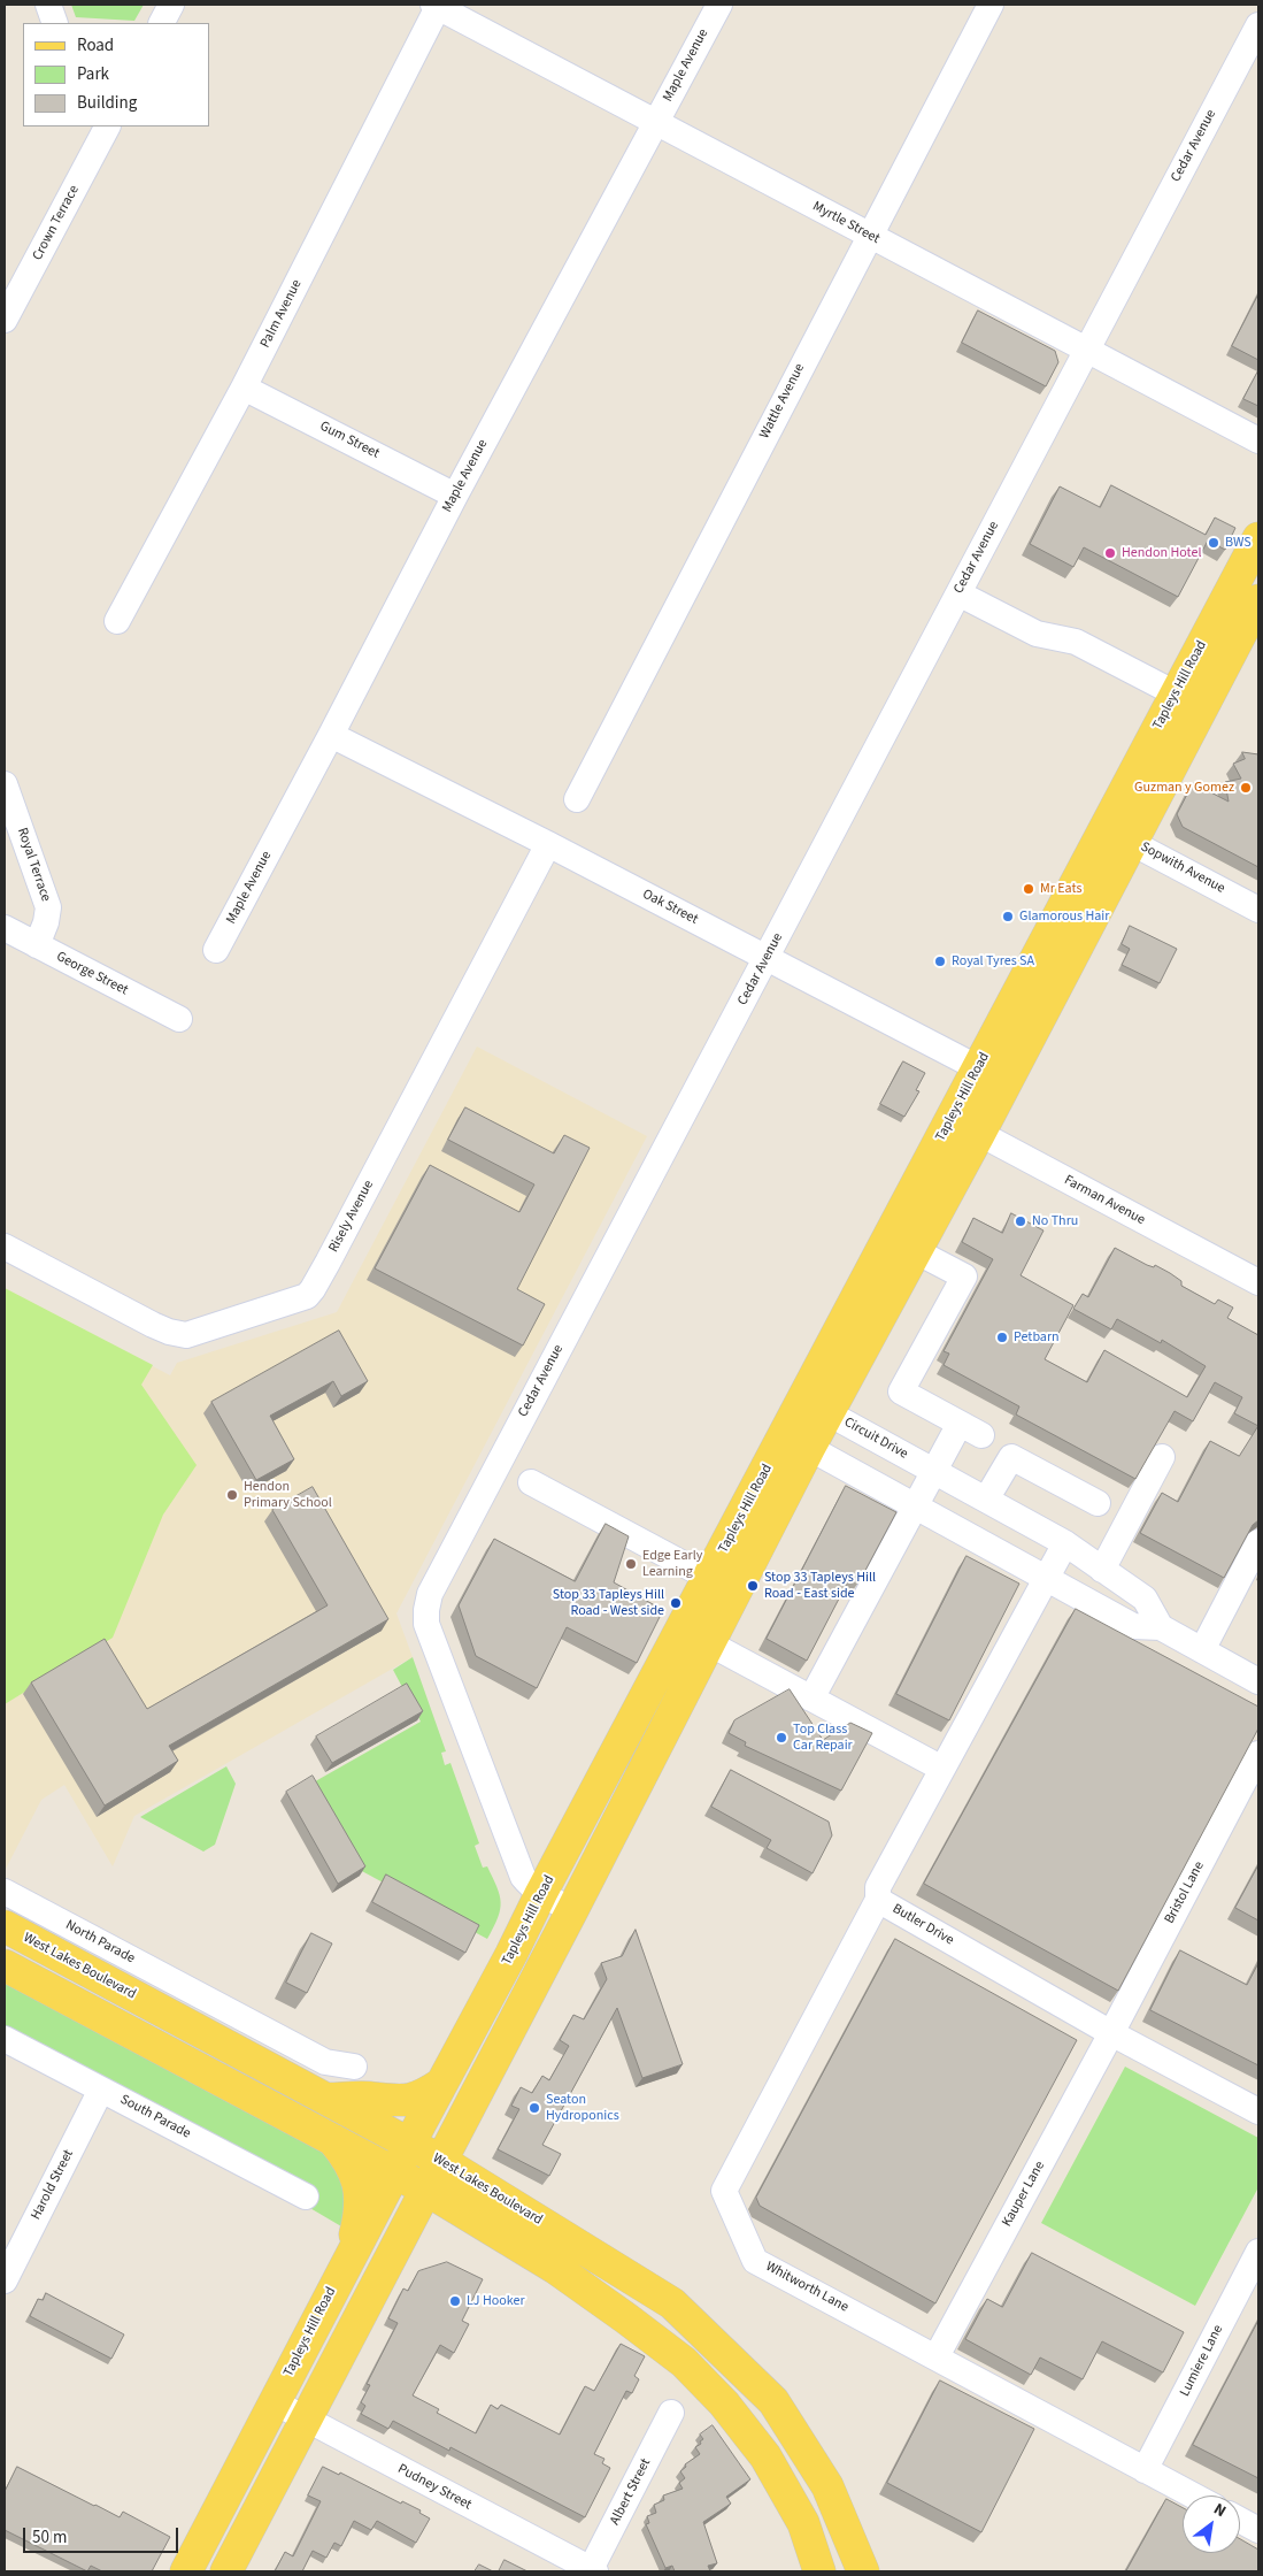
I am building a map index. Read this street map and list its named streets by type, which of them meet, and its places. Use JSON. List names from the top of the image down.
{
  "streets": {
    "main road": ["Tapleys Hill Road", "West Lakes Boulevard"],
    "street": [
      "Maple Avenue",
      "Cedar Avenue",
      "Crown Terrace",
      "Myrtle Street",
      "Palm Avenue",
      "Wattle Avenue",
      "Gum Street",
      "Royal Terrace",
      "Sopwith Avenue",
      "Oak Street",
      "George Street",
      "Farman Avenue",
      "Risely Avenue",
      "Circuit Drive",
      "Bristol Lane",
      "Butler Drive",
      "North Parade",
      "South Parade",
      "Harold Street",
      "Kauper Lane",
      "Whitworth Lane",
      "Lumiere Lane",
      "Pudney Street",
      "Albert Street"
    ]
  },
  "crossings": [
    ["Maple Avenue", "Myrtle Street"],
    ["Maple Avenue", "Gum Street"],
    ["Maple Avenue", "Oak Street"],
    ["Cedar Avenue", "Myrtle Street"],
    ["Cedar Avenue", "Tapleys Hill Road"],
    ["Cedar Avenue", "Oak Street"],
    ["Myrtle Street", "Palm Avenue"],
    ["Myrtle Street", "Wattle Avenue"],
    ["Palm Avenue", "Gum Street"],
    ["Tapleys Hill Road", "Sopwith Avenue"],
    ["Tapleys Hill Road", "Oak Street"],
    ["Tapleys Hill Road", "Farman Avenue"],
    ["Tapleys Hill Road", "Circuit Drive"],
    ["Tapleys Hill Road", "West Lakes Boulevard"],
    ["Tapleys Hill Road", "Pudney Street"],
    ["Royal Terrace", "George Street"],
    ["Oak Street", "Risely Avenue"],
    ["Circuit Drive", "Butler Drive"],
    ["Bristol Lane", "Butler Drive"],
    ["Bristol Lane", "Kauper Lane"],
    ["Butler Drive", "Kauper Lane"],
    ["Butler Drive", "Whitworth Lane"],
    ["South Parade", "Harold Street"],
    ["Kauper Lane", "Whitworth Lane"],
    ["Whitworth Lane", "Lumiere Lane"],
    ["Pudney Street", "Albert Street"]
  ],
  "places": [
    "BWS",
    "Hendon Hotel",
    "Guzman y Gomez",
    "Mr Eats",
    "Glamorous Hair",
    "Royal Tyres SA",
    "No Thru",
    "Petbarn",
    "Hendon Primary School",
    "Edge Early Learning",
    "Stop 33 Tapleys Hill Road - East side",
    "Stop 33 Tapleys Hill Road - West side",
    "Top Class Car Repair",
    "Seaton Hydroponics",
    "LJ Hooker"
  ],
  "legend": ["Road", "Park", "Building"],
  "scale_bar": "50 m",
  "north": "top right"
}
